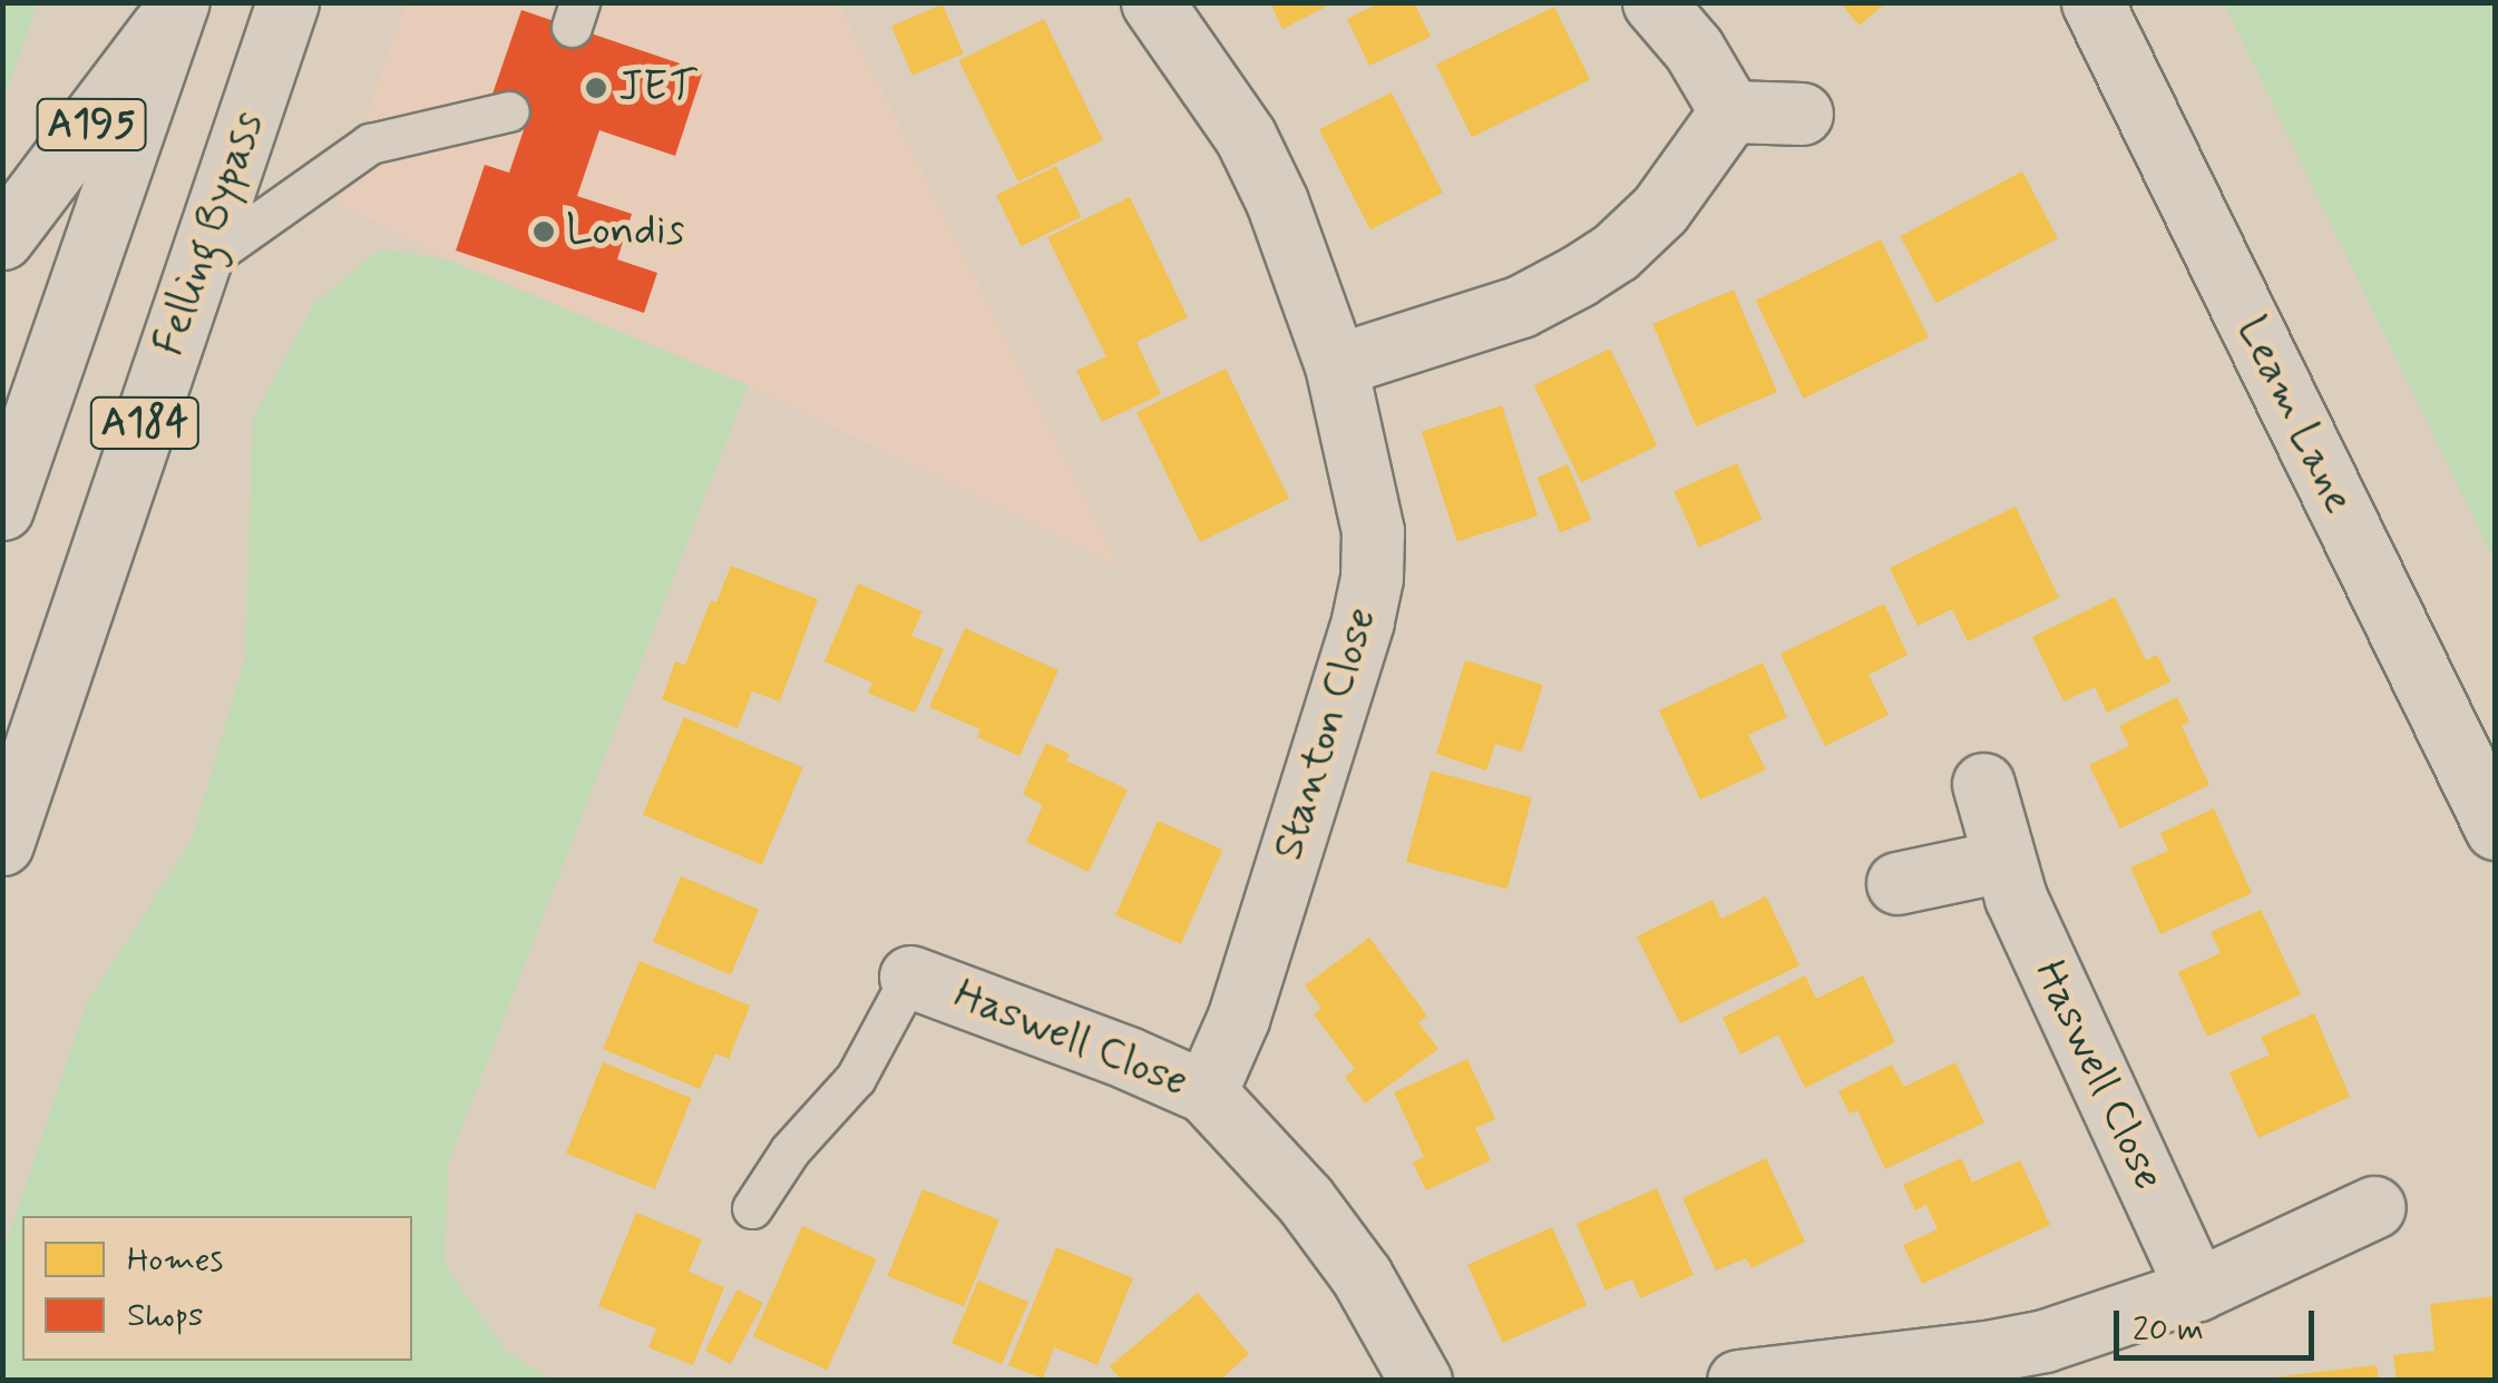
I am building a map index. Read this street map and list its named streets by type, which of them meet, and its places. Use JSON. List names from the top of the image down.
{
  "streets": {
    "main road": [
      "A195",
      "Felling Bypass",
      "Leam Lane",
      "A184",
      "Stanton Close",
      "Haswell Close"
    ]
  },
  "crossings": [
    ["A195", "A184"],
    ["Stanton Close", "Haswell Close"]
  ],
  "places": ["JET", "Londis"],
  "legend": ["Homes", "Shops"],
  "scale_bar": "20 m"
}
